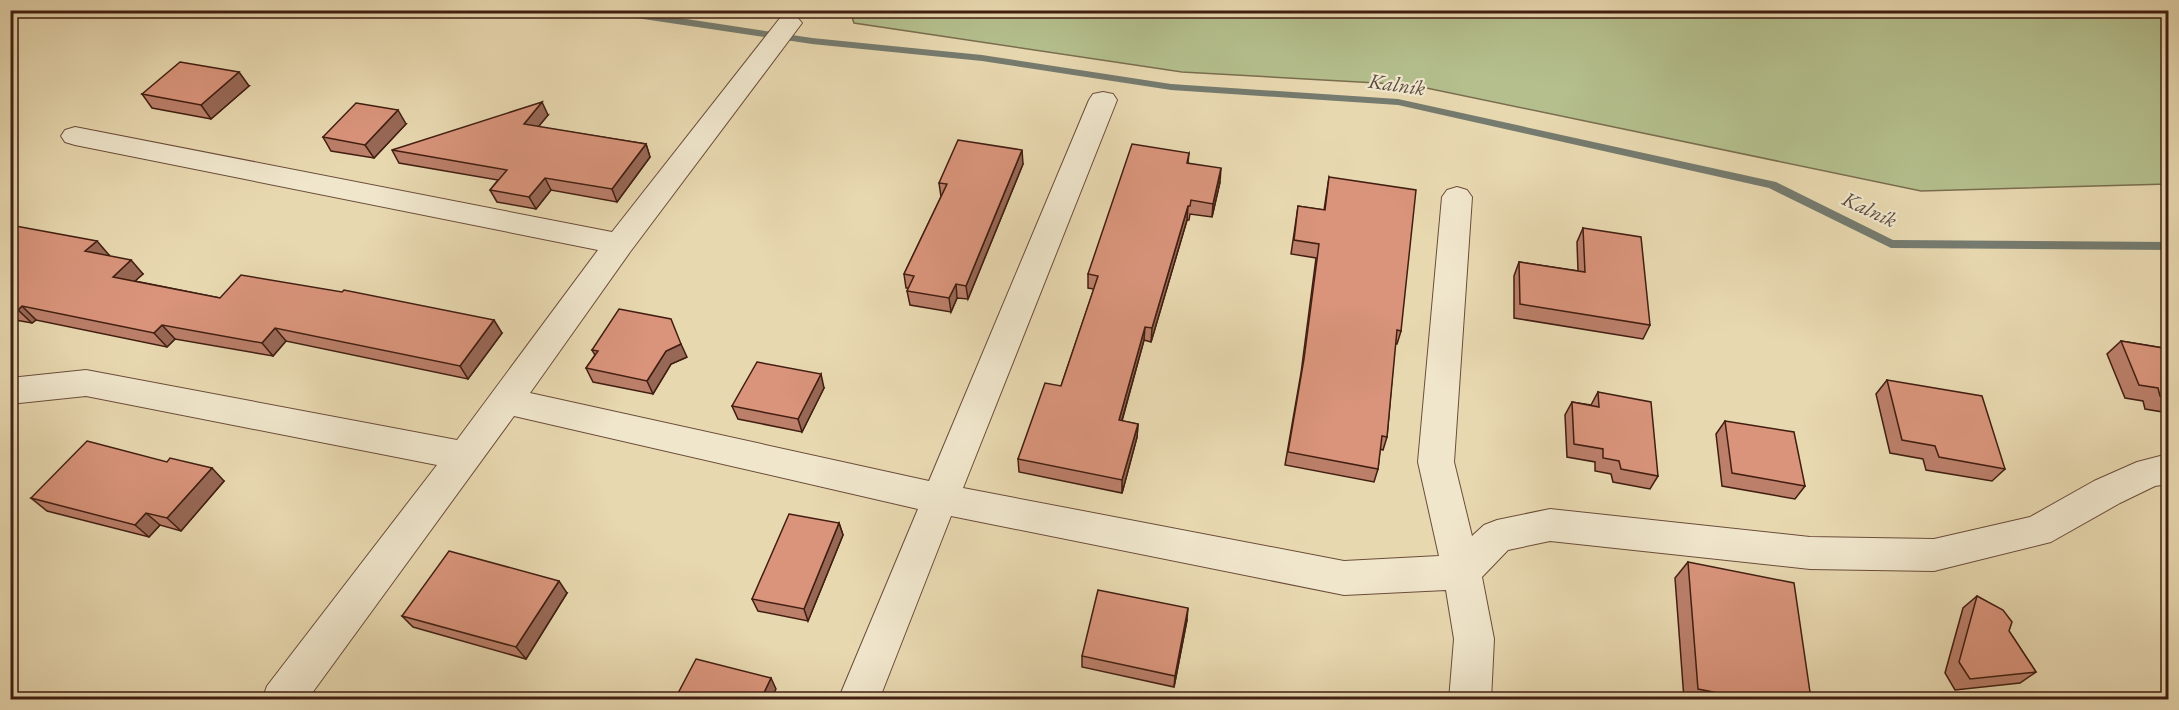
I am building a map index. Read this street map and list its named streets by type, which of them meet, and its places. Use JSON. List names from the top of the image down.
{
  "water": ["Kalník"]
}
